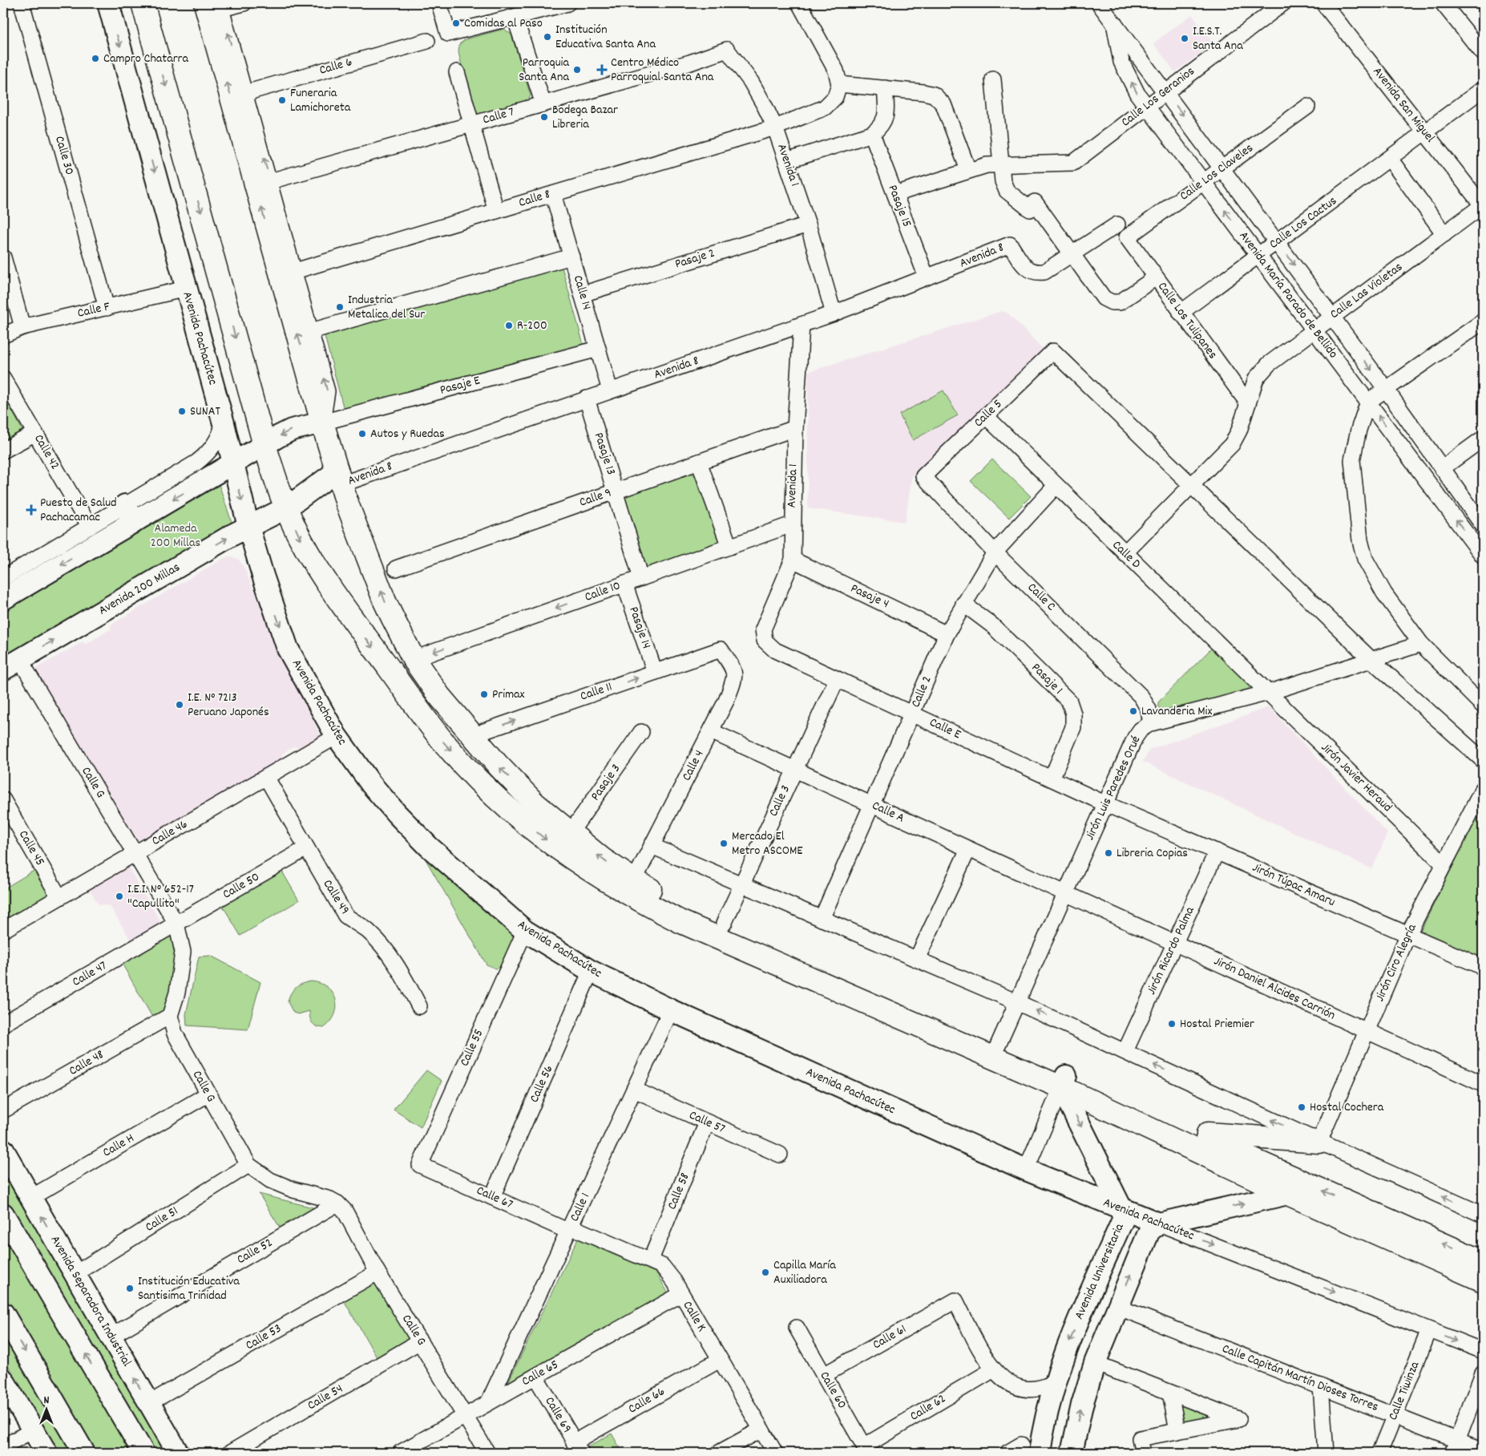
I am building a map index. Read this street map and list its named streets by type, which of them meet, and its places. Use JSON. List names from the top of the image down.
{
  "streets": {
    "street": [
      "Calle 6",
      "Calle Los Geranios",
      "Avenida San Miguel",
      "Calle 7",
      "Calle 30",
      "Avenida 1",
      "Calle Los Claveles",
      "Calle 8",
      "Pasaje 15",
      "Calle Los Cactus",
      "Avenida 8",
      "Pasaje 2",
      "Calle Las Violetas",
      "Calle 14",
      "Avenida María Parado de Bellido",
      "Calle F",
      "Calle Los Tulipanes",
      "Avenida Pachacútec",
      "Pasaje E",
      "Calle 5",
      "Calle 42",
      "Pasaje 13",
      "Calle 9",
      "Calle D",
      "Avenida 200 Millas",
      "Calle 10",
      "Pasaje 4",
      "Calle C",
      "Pasaje 14",
      "Pasaje 1",
      "Calle 11",
      "Calle 2",
      "Calle E",
      "Calle 4",
      "Jirón Javier Heraud",
      "Calle G",
      "Pasaje 3",
      "Jirón Luis Paredes Orué",
      "Calle 3",
      "Calle A",
      "Calle 46",
      "Calle 45",
      "Jirón Túpac Amaru",
      "Calle 50",
      "Calle 49",
      "Jirón Ricardo Palma",
      "Jirón Ciro Alegría",
      "Calle 47",
      "Jirón Daniel Alcides Carrión",
      "Calle 55",
      "Calle 48",
      "Calle 56",
      "Calle 57",
      "Calle H",
      "Calle 58",
      "Calle 67",
      "Calle 1",
      "Calle 51",
      "Calle 52",
      "Avenida Universitaria",
      "Avenida Separadora Industrial",
      "Calle K",
      "Calle 53",
      "Calle 61",
      "Calle 65",
      "Calle Capitán Martín Dioses Torres",
      "Calle 60",
      "Calle Tiwinza",
      "Calle 54",
      "Calle 66",
      "Calle 62",
      "Calle 69"
    ]
  },
  "crossings": [
    ["Calle Los Geranios", "Avenida María Parado de Bellido"],
    ["Avenida San Miguel", "Calle Los Cactus"],
    ["Avenida San Miguel", "Calle Las Violetas"],
    ["Calle 7", "Avenida 1"],
    ["Calle 30", "Calle F"],
    ["Avenida 1", "Calle 8"],
    ["Avenida 1", "Avenida 8"],
    ["Avenida 1", "Pasaje 2"],
    ["Avenida 1", "Calle 9"],
    ["Avenida 1", "Calle 10"],
    ["Avenida 1", "Pasaje 4"],
    ["Avenida 1", "Calle E"],
    ["Calle Los Claveles", "Avenida María Parado de Bellido"],
    ["Calle Los Claveles", "Calle Los Tulipanes"],
    ["Calle 8", "Calle 14"],
    ["Pasaje 15", "Avenida 8"],
    ["Calle Los Cactus", "Avenida María Parado de Bellido"],
    ["Calle Los Cactus", "Calle Los Tulipanes"],
    ["Avenida 8", "Calle 14"],
    ["Avenida 8", "Pasaje 13"],
    ["Avenida 8", "Avenida 200 Millas"],
    ["Pasaje 2", "Calle 14"],
    ["Calle Las Violetas", "Avenida María Parado de Bellido"],
    ["Calle Las Violetas", "Calle Los Tulipanes"],
    ["Calle Las Violetas", "Calle 5"],
    ["Calle Las Violetas", "Calle D"],
    ["Calle 14", "Pasaje E"],
    ["Calle F", "Avenida Pachacútec"],
    ["Avenida Pachacútec", "Avenida 200 Millas"],
    ["Avenida Pachacútec", "Calle 46"],
    ["Avenida Pachacútec", "Calle 55"],
    ["Avenida Pachacútec", "Calle 56"],
    ["Avenida Pachacútec", "Calle 1"],
    ["Avenida Pachacútec", "Avenida Universitaria"],
    ["Avenida Pachacútec", "Calle Tiwinza"],
    ["Calle 5", "Calle D"],
    ["Calle 5", "Calle C"],
    ["Pasaje 13", "Calle 9"],
    ["Pasaje 13", "Calle 10"],
    ["Calle D", "Calle 2"],
    ["Calle D", "Jirón Javier Heraud"],
    ["Calle D", "Jirón Luis Paredes Orué"],
    ["Avenida 200 Millas", "Calle G"],
    ["Calle 10", "Pasaje 14"],
    ["Pasaje 4", "Calle 2"],
    ["Calle C", "Calle 2"],
    ["Calle C", "Jirón Luis Paredes Orué"],
    ["Pasaje 14", "Calle 11"],
    ["Pasaje 1", "Calle 2"],
    ["Pasaje 1", "Calle E"],
    ["Calle 11", "Calle 4"],
    ["Calle 2", "Calle E"],
    ["Calle 2", "Calle A"],
    ["Calle E", "Jirón Luis Paredes Orué"],
    ["Calle E", "Calle 3"],
    ["Calle E", "Jirón Túpac Amaru"],
    ["Calle 4", "Calle A"],
    ["Jirón Javier Heraud", "Jirón Luis Paredes Orué"],
    ["Jirón Javier Heraud", "Jirón Ciro Alegría"],
    ["Calle G", "Calle 46"],
    ["Calle G", "Calle 50"],
    ["Calle G", "Calle 47"],
    ["Calle G", "Calle 48"],
    ["Calle G", "Calle H"],
    ["Calle G", "Calle 51"],
    ["Calle G", "Calle 52"],
    ["Calle G", "Calle 53"],
    ["Calle G", "Calle 65"],
    ["Calle G", "Calle 54"],
    ["Jirón Luis Paredes Orué", "Calle A"],
    ["Jirón Luis Paredes Orué", "Jirón Túpac Amaru"],
    ["Jirón Luis Paredes Orué", "Jirón Daniel Alcides Carrión"],
    ["Calle 3", "Calle A"],
    ["Calle A", "Jirón Daniel Alcides Carrión"],
    ["Calle 46", "Calle 45"],
    ["Calle 46", "Calle 49"],
    ["Jirón Túpac Amaru", "Jirón Ricardo Palma"],
    ["Jirón Túpac Amaru", "Jirón Ciro Alegría"],
    ["Calle 50", "Calle 49"],
    ["Calle 50", "Calle 47"],
    ["Jirón Ricardo Palma", "Jirón Daniel Alcides Carrión"],
    ["Jirón Ciro Alegría", "Jirón Daniel Alcides Carrión"],
    ["Calle 55", "Calle 67"],
    ["Calle 56", "Calle 67"],
    ["Calle 57", "Calle 58"],
    ["Calle 57", "Calle 1"],
    ["Calle H", "Avenida Separadora Industrial"],
    ["Calle 58", "Calle K"],
    ["Calle 67", "Calle 1"],
    ["Calle 67", "Calle K"],
    ["Calle 1", "Calle K"],
    ["Calle 1", "Calle 65"],
    ["Calle 51", "Avenida Separadora Industrial"],
    ["Calle 52", "Avenida Separadora Industrial"],
    ["Avenida Separadora Industrial", "Calle 53"],
    ["Calle K", "Calle 65"],
    ["Calle K", "Calle 66"],
    ["Calle 61", "Calle 60"],
    ["Calle 61", "Calle 62"],
    ["Calle 65", "Calle 69"],
    ["Calle Capitán Martín Dioses Torres", "Calle Tiwinza"],
    ["Calle 60", "Calle 62"],
    ["Calle 66", "Calle 69"]
  ],
  "one_way": ["Calle 10", "Calle 11"],
  "parks": ["Alameda 200 Millas"],
  "places": {
    "other": [
      "Comidas al Paso",
      "Institución Educativa Santa Ana",
      "I.E.S.T. Santa Ana",
      "Campro Chatarra",
      "Parroquia Santa Ana",
      "Funeraria Lamichoreta",
      "Bodega Bazar Libreria",
      "Industria Metalica del Sur",
      "R-200",
      "SUNAT",
      "Autos y Ruedas",
      "Primax",
      "I.E. N° 7213 Peruano Japonés",
      "Lavanderia Mix",
      "Mercado El Metro ASCOME",
      "Libreria Copias",
      "I.E.I. N° 652-17 \"Capullito\"",
      "Hostal Priemier",
      "Hostal Cochera",
      "Capilla María Auxiliadora",
      "Institución Educativa Santisima Trinidad"
    ],
    "health": ["Centro Médico Parroquial Santa Ana", "Puesto de Salud Pachacamac"]
  },
  "north": "top"
}
